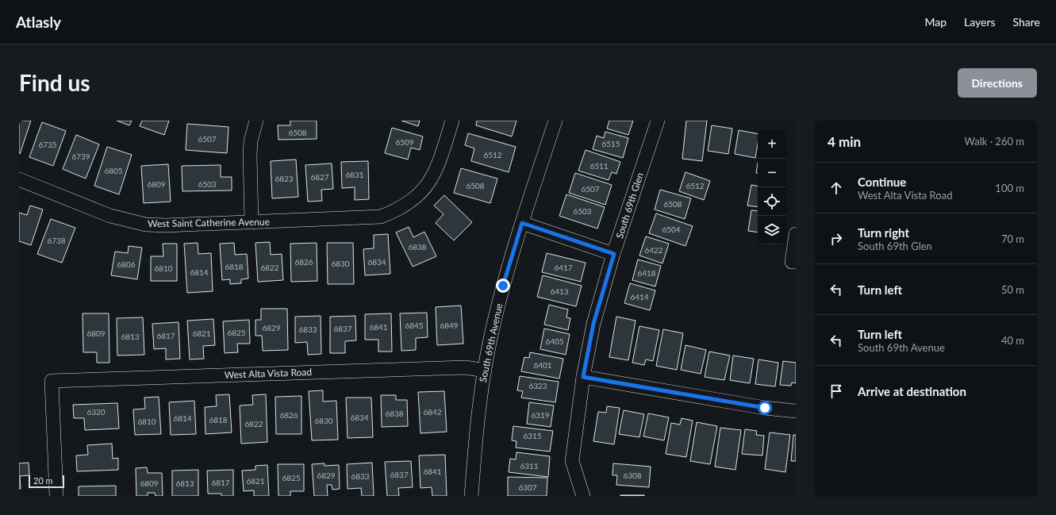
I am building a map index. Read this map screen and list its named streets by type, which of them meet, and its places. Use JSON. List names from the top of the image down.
{
  "streets": {
    "street": [
      "South 69th Glen",
      "West Saint Catherine Avenue",
      "South 69th Avenue",
      "West Alta Vista Road"
    ]
  },
  "crossings": [
    ["South 69th Avenue", "West Alta Vista Road"]
  ],
  "house_numbers": [
    "6508",
    "6507",
    "6509",
    "6515",
    "6735",
    "6512",
    "6739",
    "6511",
    "6805",
    "6831",
    "6827",
    "6823",
    "6809",
    "6503",
    "6508",
    "6512",
    "6507",
    "6508",
    "6503",
    "6504",
    "6738",
    "6838",
    "6422",
    "6826",
    "6834",
    "6830",
    "6806",
    "6818",
    "6822",
    "6417",
    "6810",
    "6814",
    "6418",
    "6413",
    "6414",
    "6845",
    "6849",
    "6841",
    "6829",
    "6837",
    "6833",
    "6825",
    "6809",
    "6821",
    "6817",
    "6813",
    "6405",
    "6401",
    "6323",
    "6320",
    "6842",
    "6838",
    "6826",
    "6319",
    "6834",
    "6814",
    "6818",
    "6830",
    "6810",
    "6822",
    "6315",
    "6311",
    "6841",
    "6837",
    "6829",
    "6308",
    "6833",
    "6825",
    "6821",
    "6817",
    "6809",
    "6813",
    "6307"
  ],
  "scale_bar": "20 m",
  "page": {
    "header": "Atlasly",
    "nav": ["Map", "Layers", "Share"],
    "buttons": "Directions",
    "title": "Find us",
    "heading": ["4 min", "Walk · 260 m"],
    "map_buttons": ["+", "−"],
    "list": [
      ["Continue", "West Alta Vista Road", "100 m"],
      ["Turn right", "South 69th Glen", "70 m"],
      ["Turn left", "50 m"],
      ["Turn left", "South 69th Avenue", "40 m"],
      "Arrive at destination"
    ],
    "scale": "20 m"
  }
}
